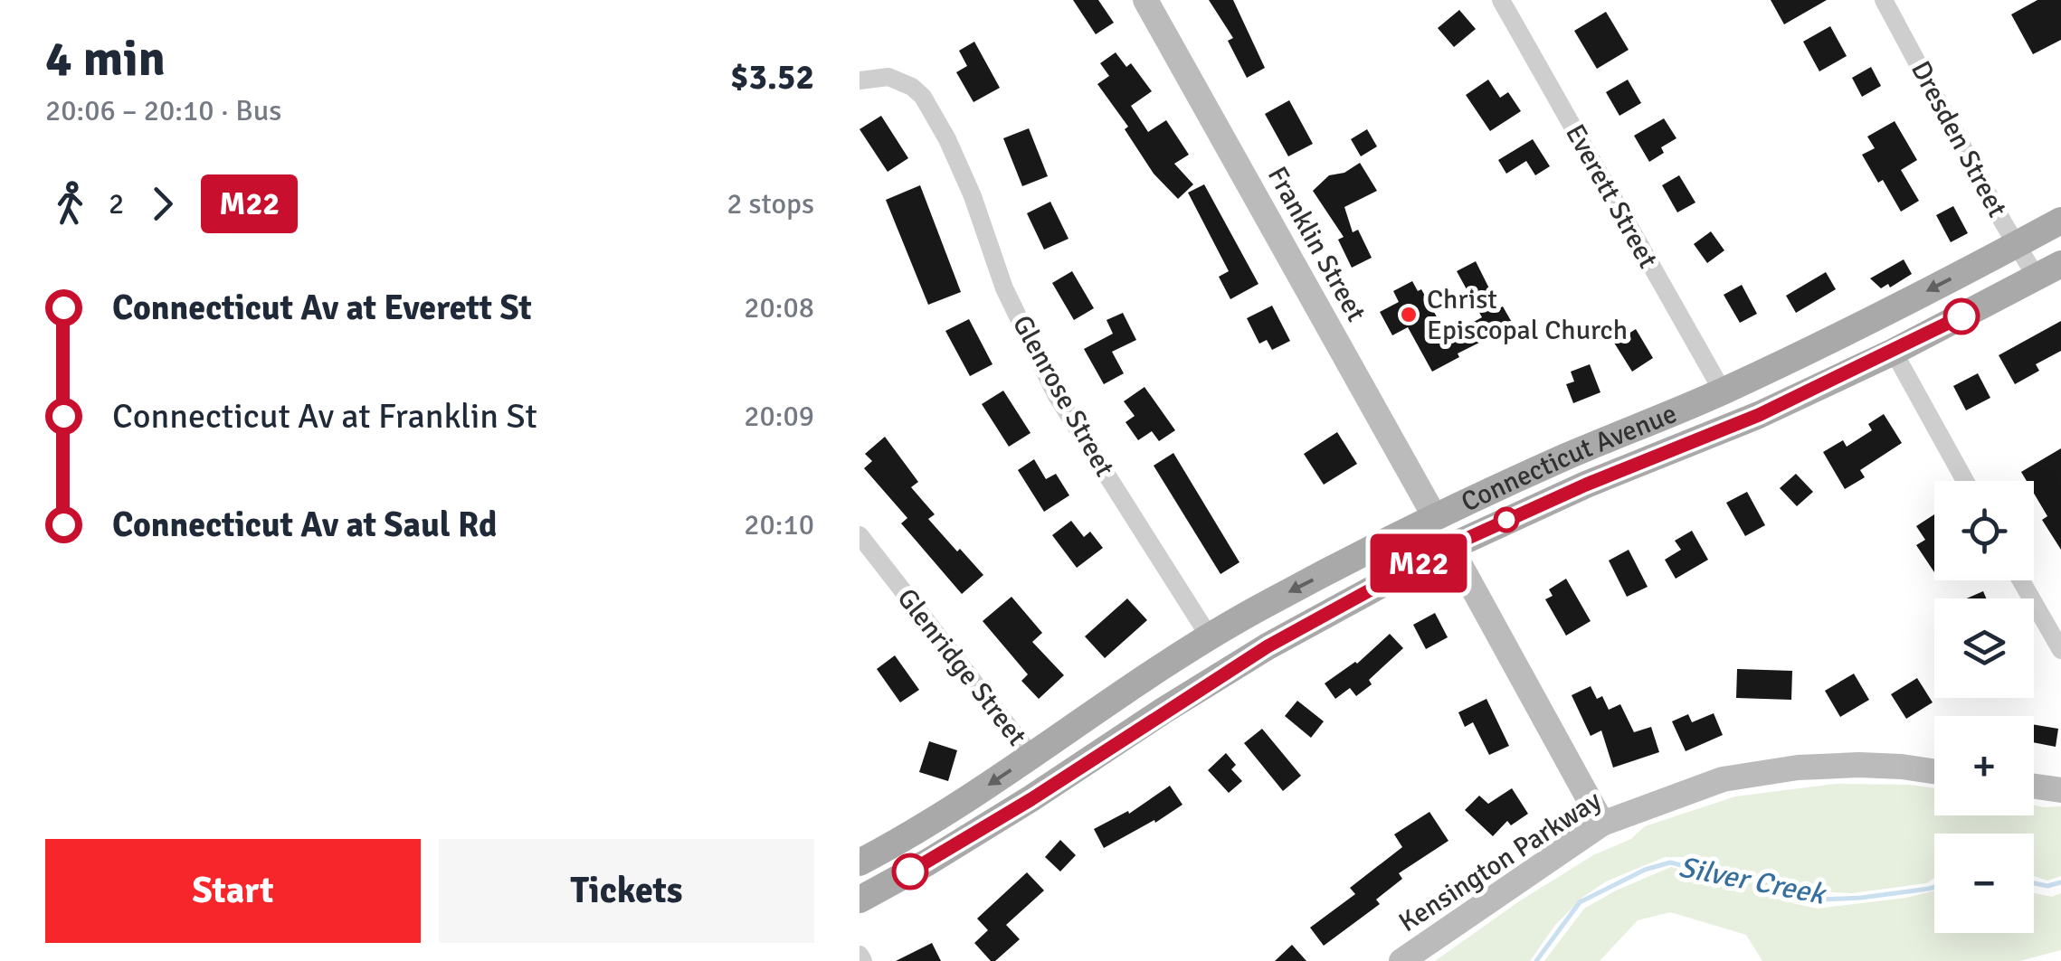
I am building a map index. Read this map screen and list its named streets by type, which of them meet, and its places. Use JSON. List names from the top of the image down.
{
  "streets": {
    "main road": ["Connecticut Avenue"],
    "street": [
      "Dresden Street",
      "Everett Street",
      "Franklin Street",
      "Glenrose Street",
      "Glenridge Street",
      "Kensington Parkway"
    ]
  },
  "crossings": [
    ["Dresden Street", "Connecticut Avenue"],
    ["Everett Street", "Connecticut Avenue"],
    ["Franklin Street", "Connecticut Avenue"],
    ["Glenrose Street", "Connecticut Avenue"],
    ["Connecticut Avenue", "Glenridge Street"]
  ],
  "water": ["Silver Creek"],
  "places": ["Christ Episcopal Church"],
  "lines": ["bus line M22"],
  "page": {
    "heading": ["4 min", "20:06 – 20:10 · Bus", "$3.52"],
    "on_map": "M22",
    "legs": ["2", "M22", "2 stops"],
    "list": [
      {
        "name": "Connecticut Av at Everett St",
        "value": "20:08"
      },
      {
        "name": "Connecticut Av at Franklin St",
        "value": "20:09"
      },
      {
        "name": "Connecticut Av at Saul Rd",
        "value": "20:10"
      }
    ],
    "map_buttons": ["+", "−"],
    "buttons": ["Start", "Tickets"]
  }
}
